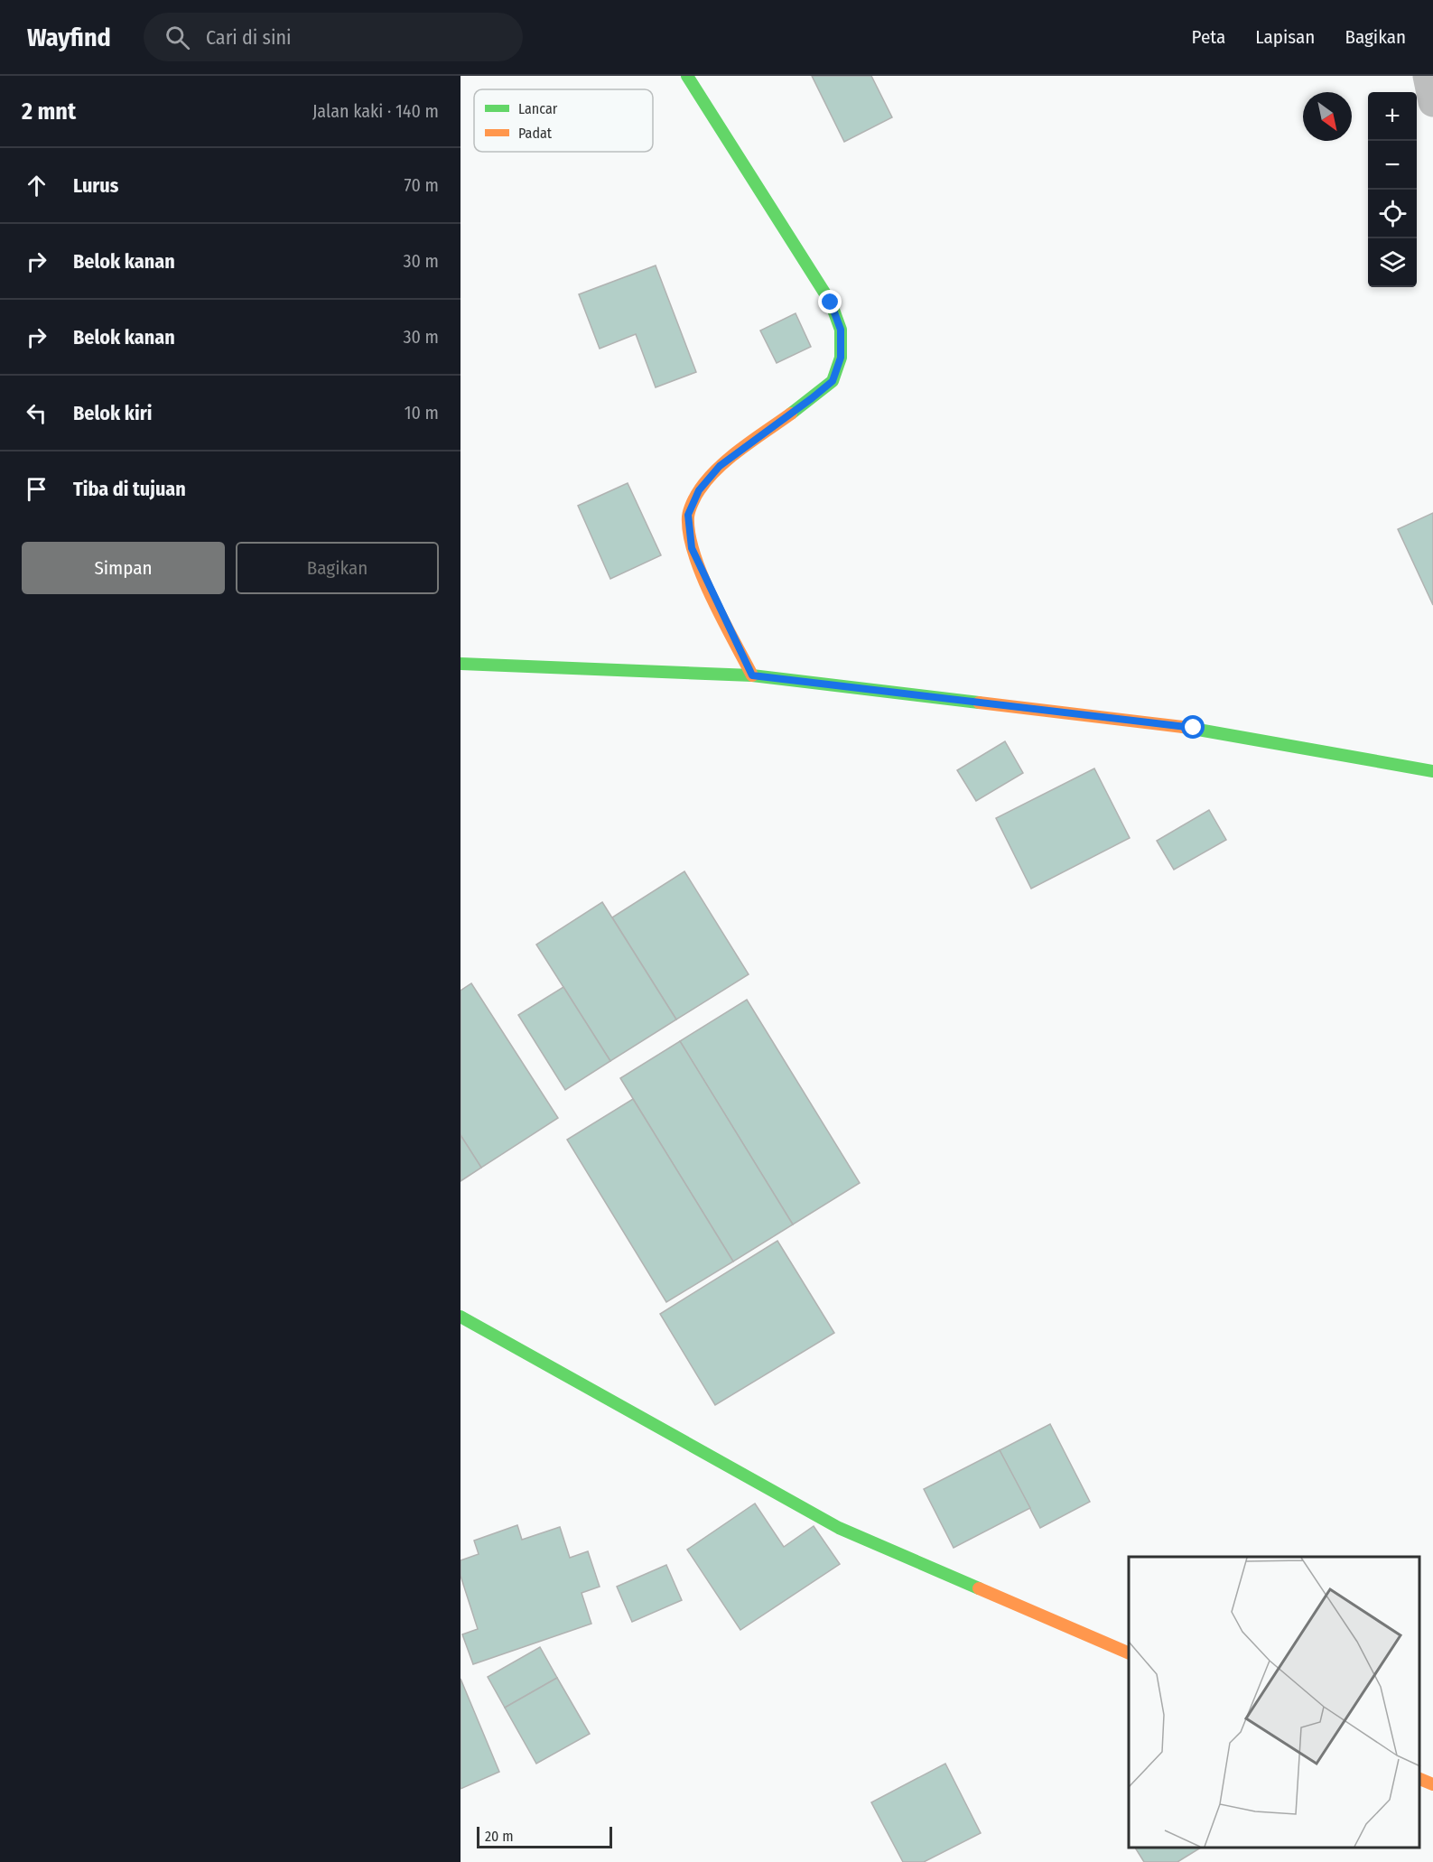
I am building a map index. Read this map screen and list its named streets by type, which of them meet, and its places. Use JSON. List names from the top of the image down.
{
  "legend": ["Lancar", "Padat"],
  "scale_bar": "20 m",
  "north": "bottom right",
  "page": {
    "header": "Wayfind",
    "search": "Cari di sini",
    "nav": ["Peta", "Lapisan", "Bagikan"],
    "heading": ["2 mnt", "Jalan kaki · 140 m"],
    "map_buttons": ["+", "−"],
    "list": [
      ["Lurus", "70 m"],
      ["Belok kanan", "30 m"],
      ["Belok kanan", "30 m"],
      ["Belok kiri", "10 m"],
      "Tiba di tujuan"
    ],
    "buttons": ["Simpan", "Bagikan"],
    "scale": "20 m"
  }
}
